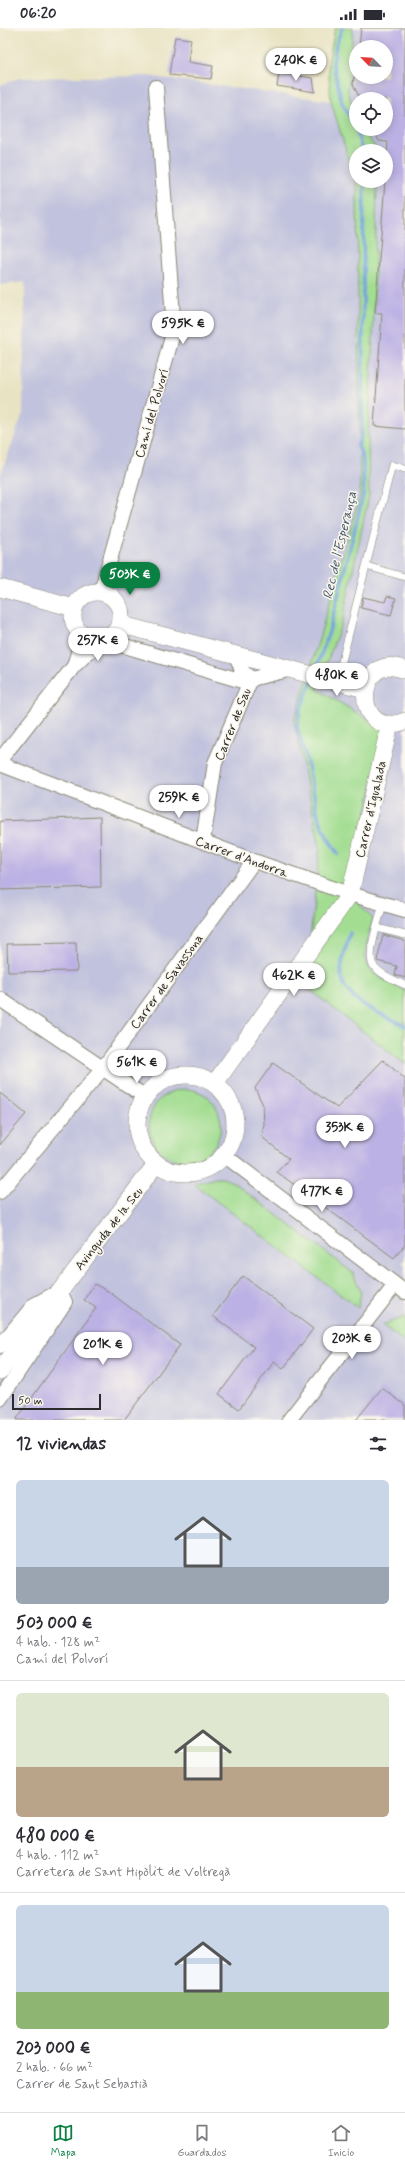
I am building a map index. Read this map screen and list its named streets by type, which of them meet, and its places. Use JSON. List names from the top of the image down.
{
  "streets": {
    "street": [
      "Camí del Polvorí",
      "Carrer de Sau",
      "Carrer d'Igualada",
      "Carrer d'Andorra",
      "Carrer de Savassona",
      "Avinguda de la Seu"
    ]
  },
  "crossings": [
    ["Carrer de Sau", "Carrer d'Andorra"],
    ["Carrer d'Igualada", "Carrer d'Andorra"],
    ["Carrer d'Andorra", "Carrer de Savassona"]
  ],
  "water": ["Rec de l'Esperança"],
  "scale_bar": "50 m",
  "north": "top left",
  "page": {
    "status": "06:20",
    "price": [
      "240K €",
      "595K €",
      "503K €",
      "257K €",
      "480K €",
      "259K €",
      "462K €",
      "561K €",
      "353K €",
      "477K €",
      "203K €",
      "201K €"
    ],
    "scale": "50 m",
    "heading": "12 viviendas",
    "list": [
      {
        "name": "503 000 €",
        "note": "4 hab. · 128 m² · Camí del Polvorí"
      },
      {
        "name": "480 000 €",
        "note": "4 hab. · 112 m² · Carretera de Sant Hipòlit de Voltregà"
      },
      {
        "name": "203 000 €",
        "note": "2 hab. · 66 m² · Carrer de Sant Sebastià"
      }
    ],
    "tabs": ["Mapa", "Guardados", "Inicio"]
  }
}
